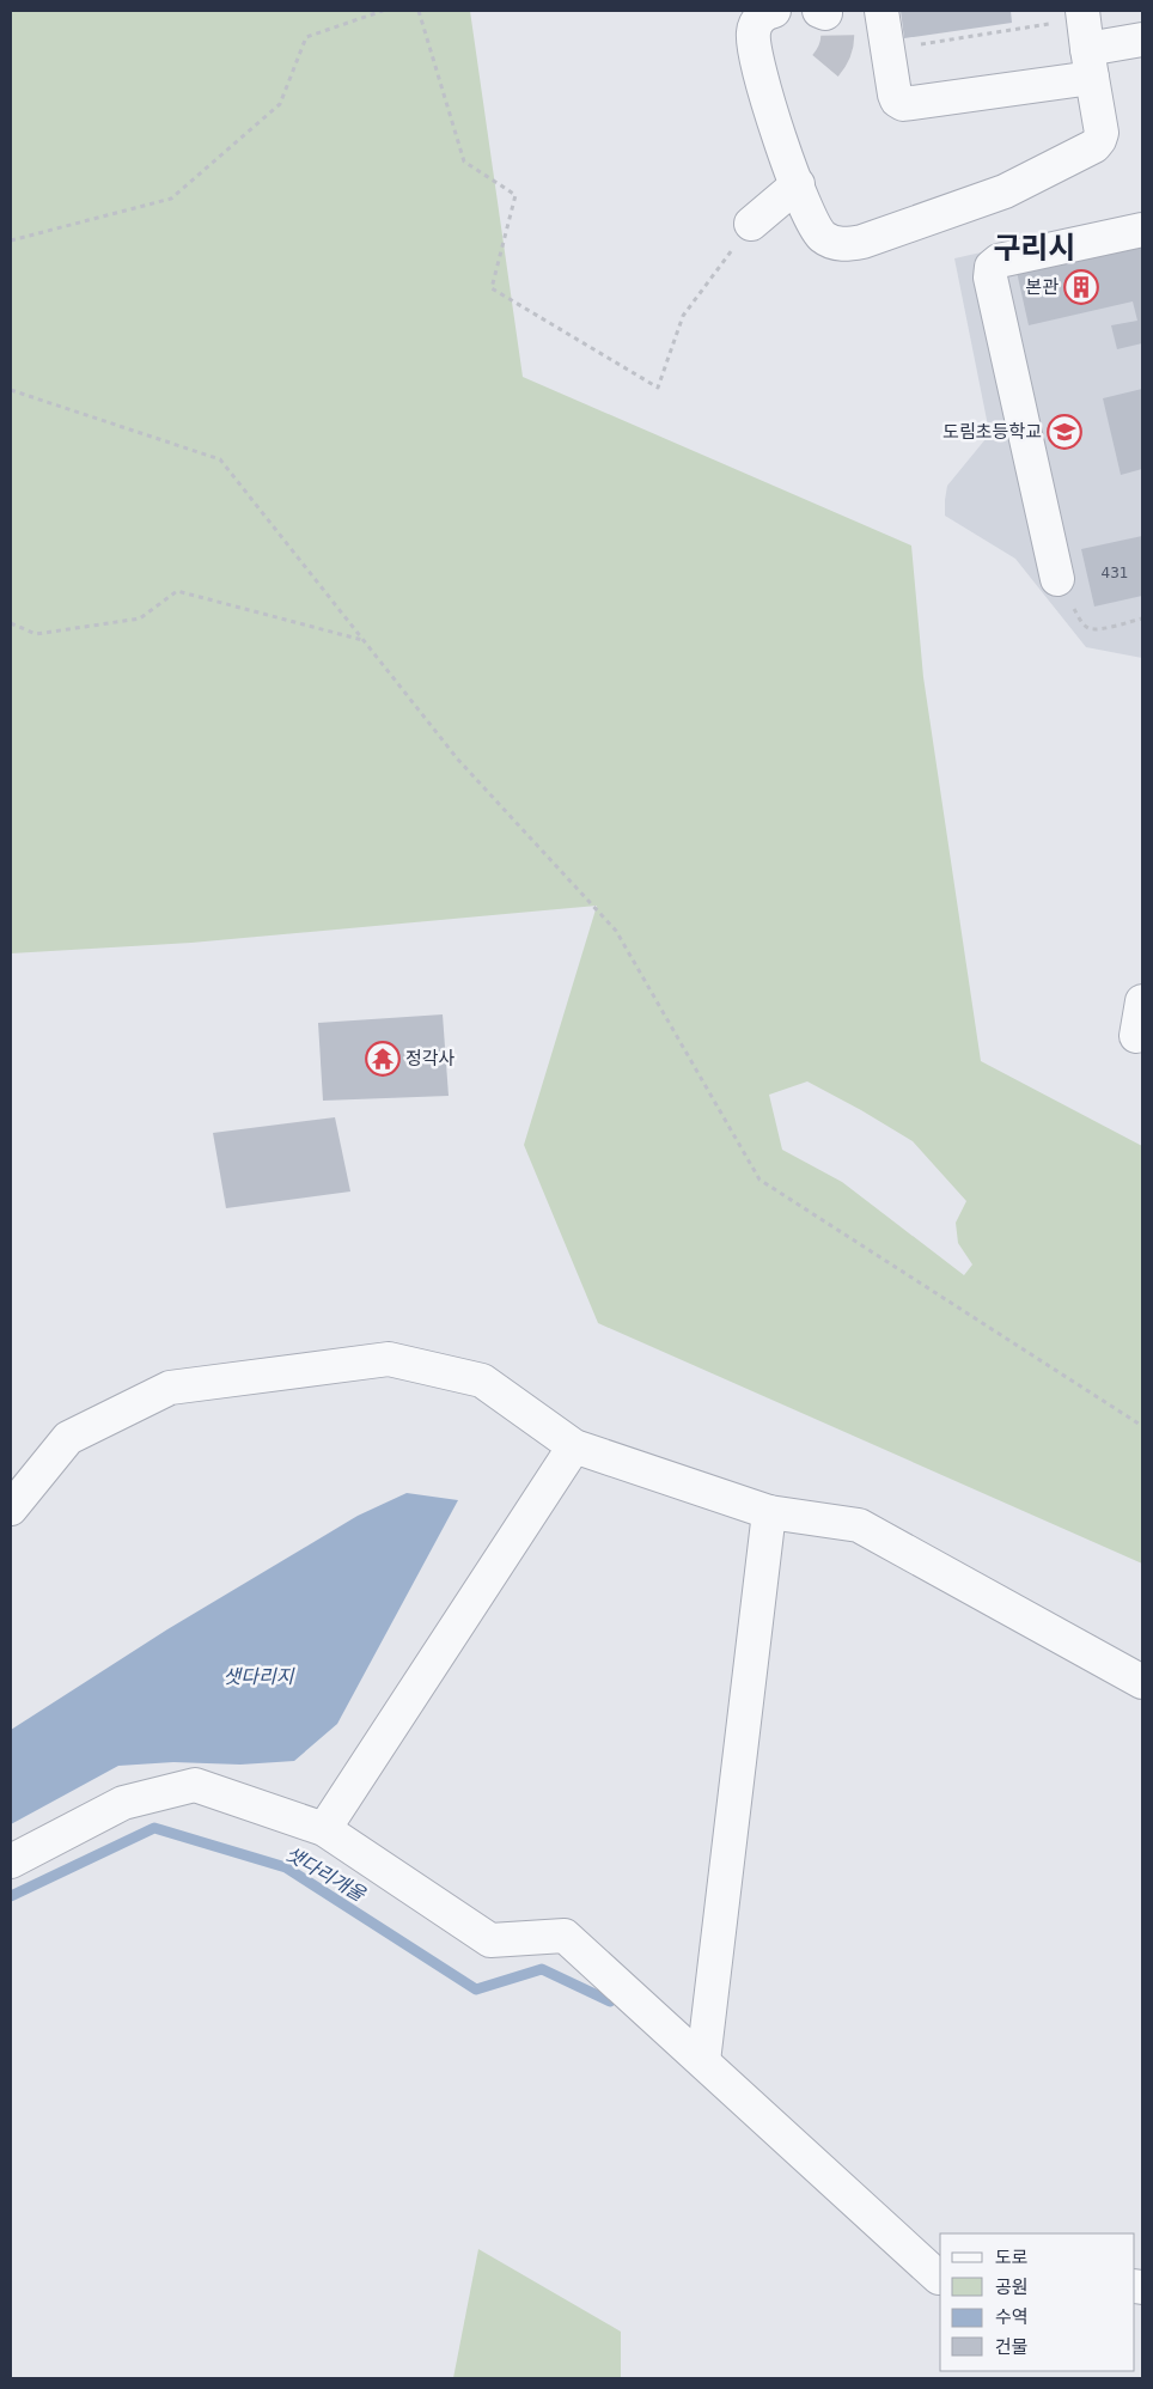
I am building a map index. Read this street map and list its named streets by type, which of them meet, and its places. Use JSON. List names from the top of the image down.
{
  "districts": ["구리시"],
  "water": ["샛다리지", "샛다리개울"],
  "places": {
    "building": ["본관"],
    "school or university": ["도림초등학교"],
    "temple": ["정각사"]
  },
  "house_numbers": ["431"],
  "legend": [
    "도로",
    "공원",
    "수역",
    "건물"
  ]
}
